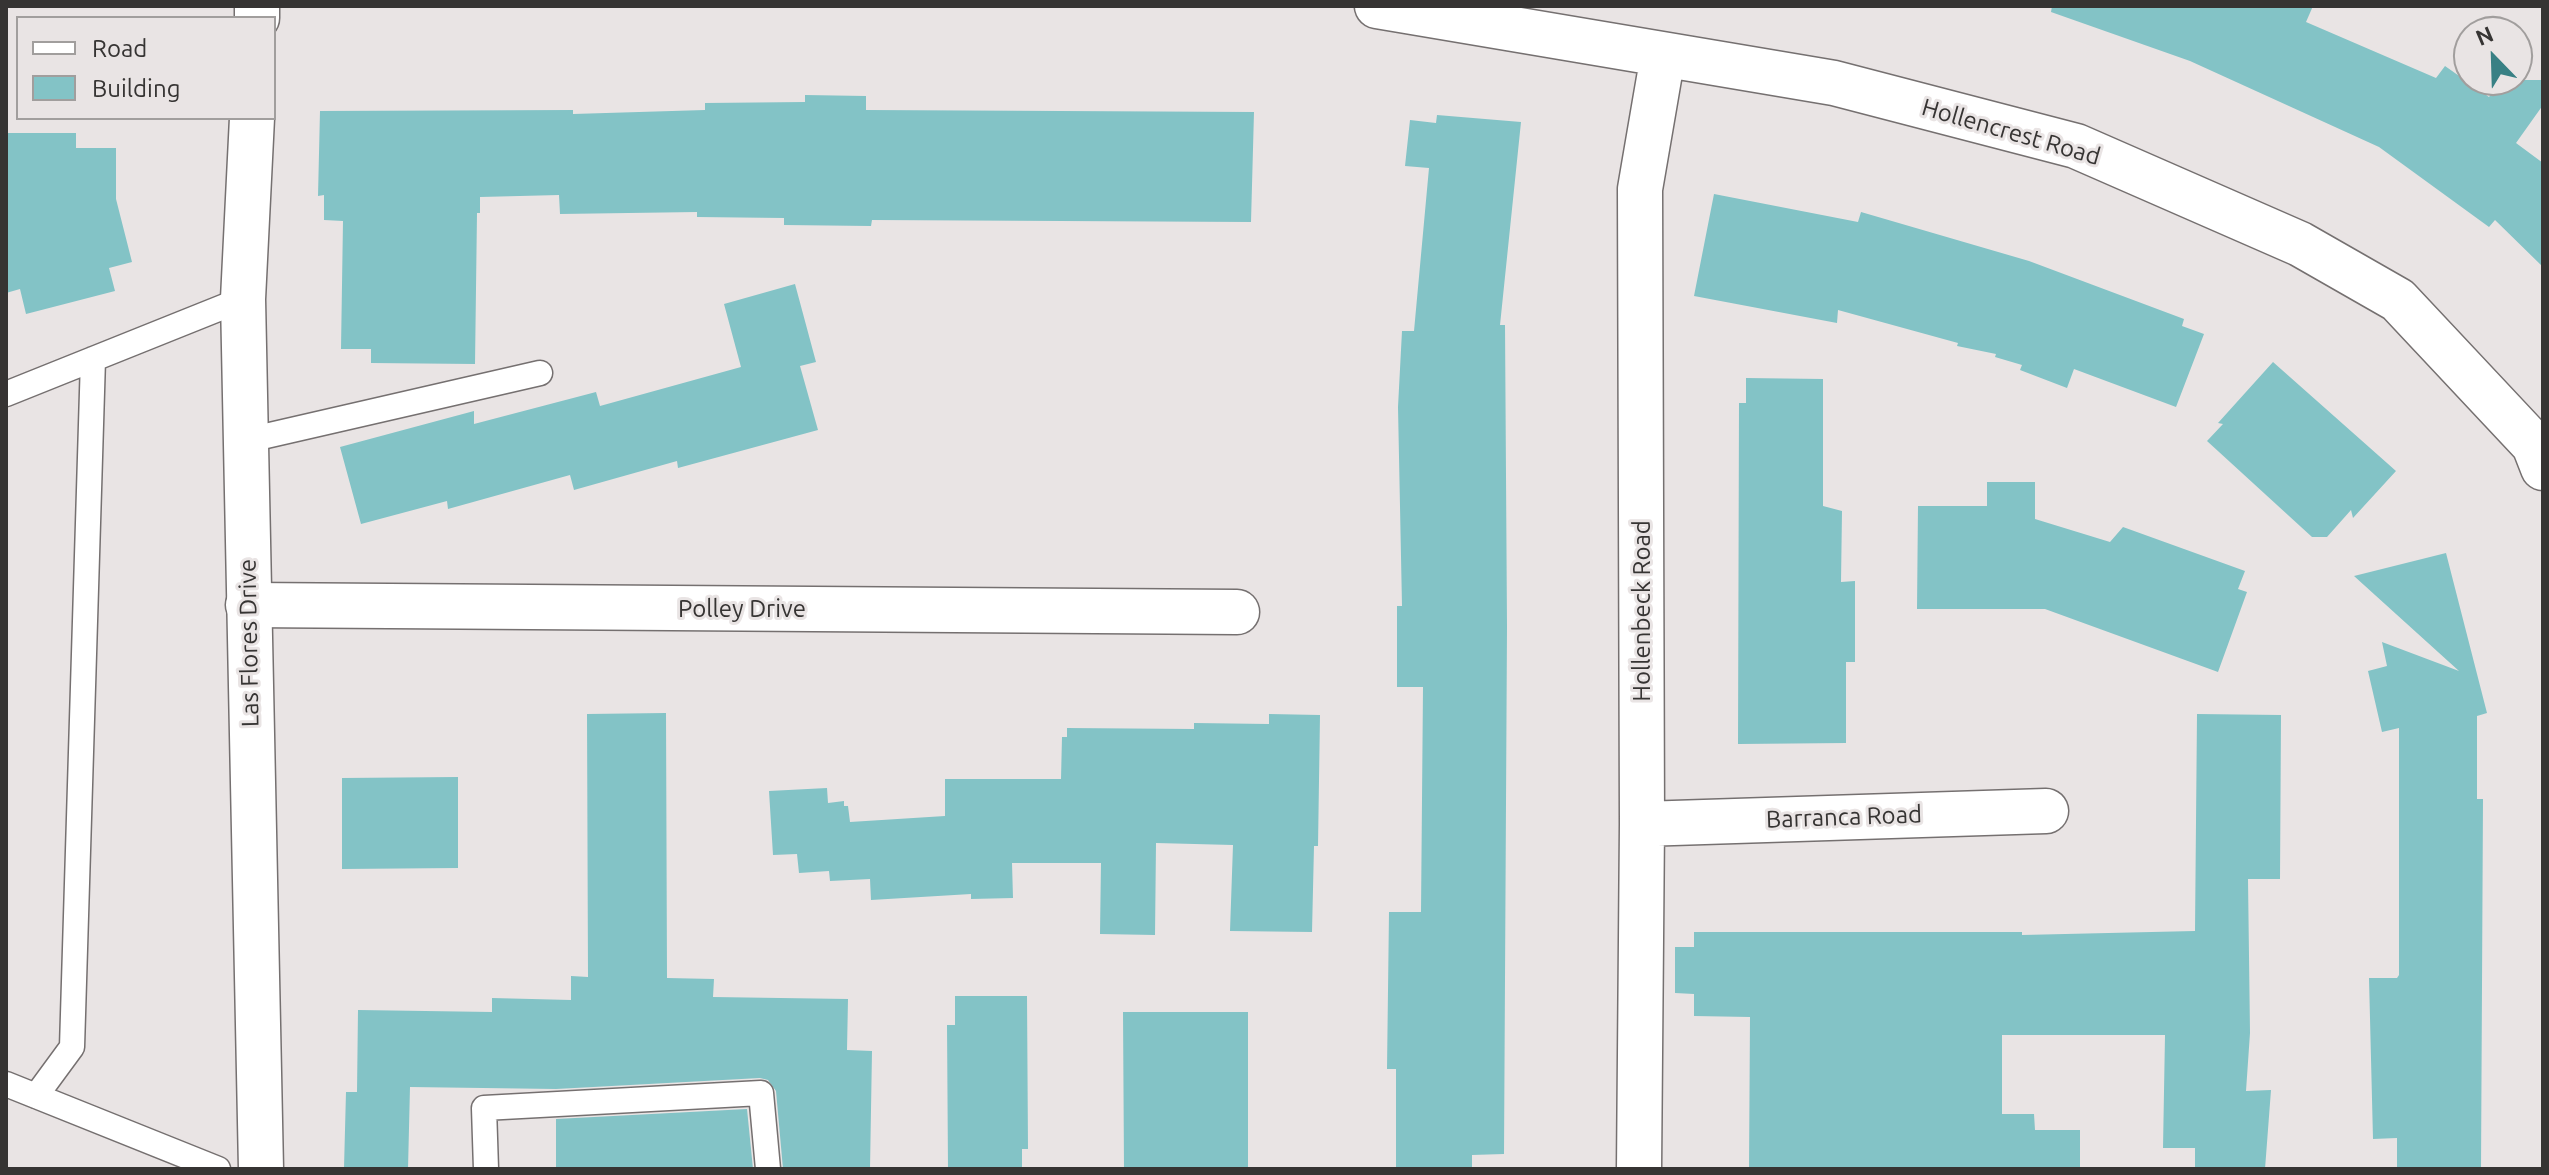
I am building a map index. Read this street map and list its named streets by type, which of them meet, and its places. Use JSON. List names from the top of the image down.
{
  "streets": {
    "street": [
      "Hollencrest Road",
      "Polley Drive",
      "Hollenbeck Road",
      "Las Flores Drive",
      "Barranca Road"
    ]
  },
  "crossings": [
    ["Hollencrest Road", "Hollenbeck Road"],
    ["Polley Drive", "Las Flores Drive"],
    ["Hollenbeck Road", "Barranca Road"]
  ],
  "legend": ["Road", "Building"],
  "north": "top left"
}
